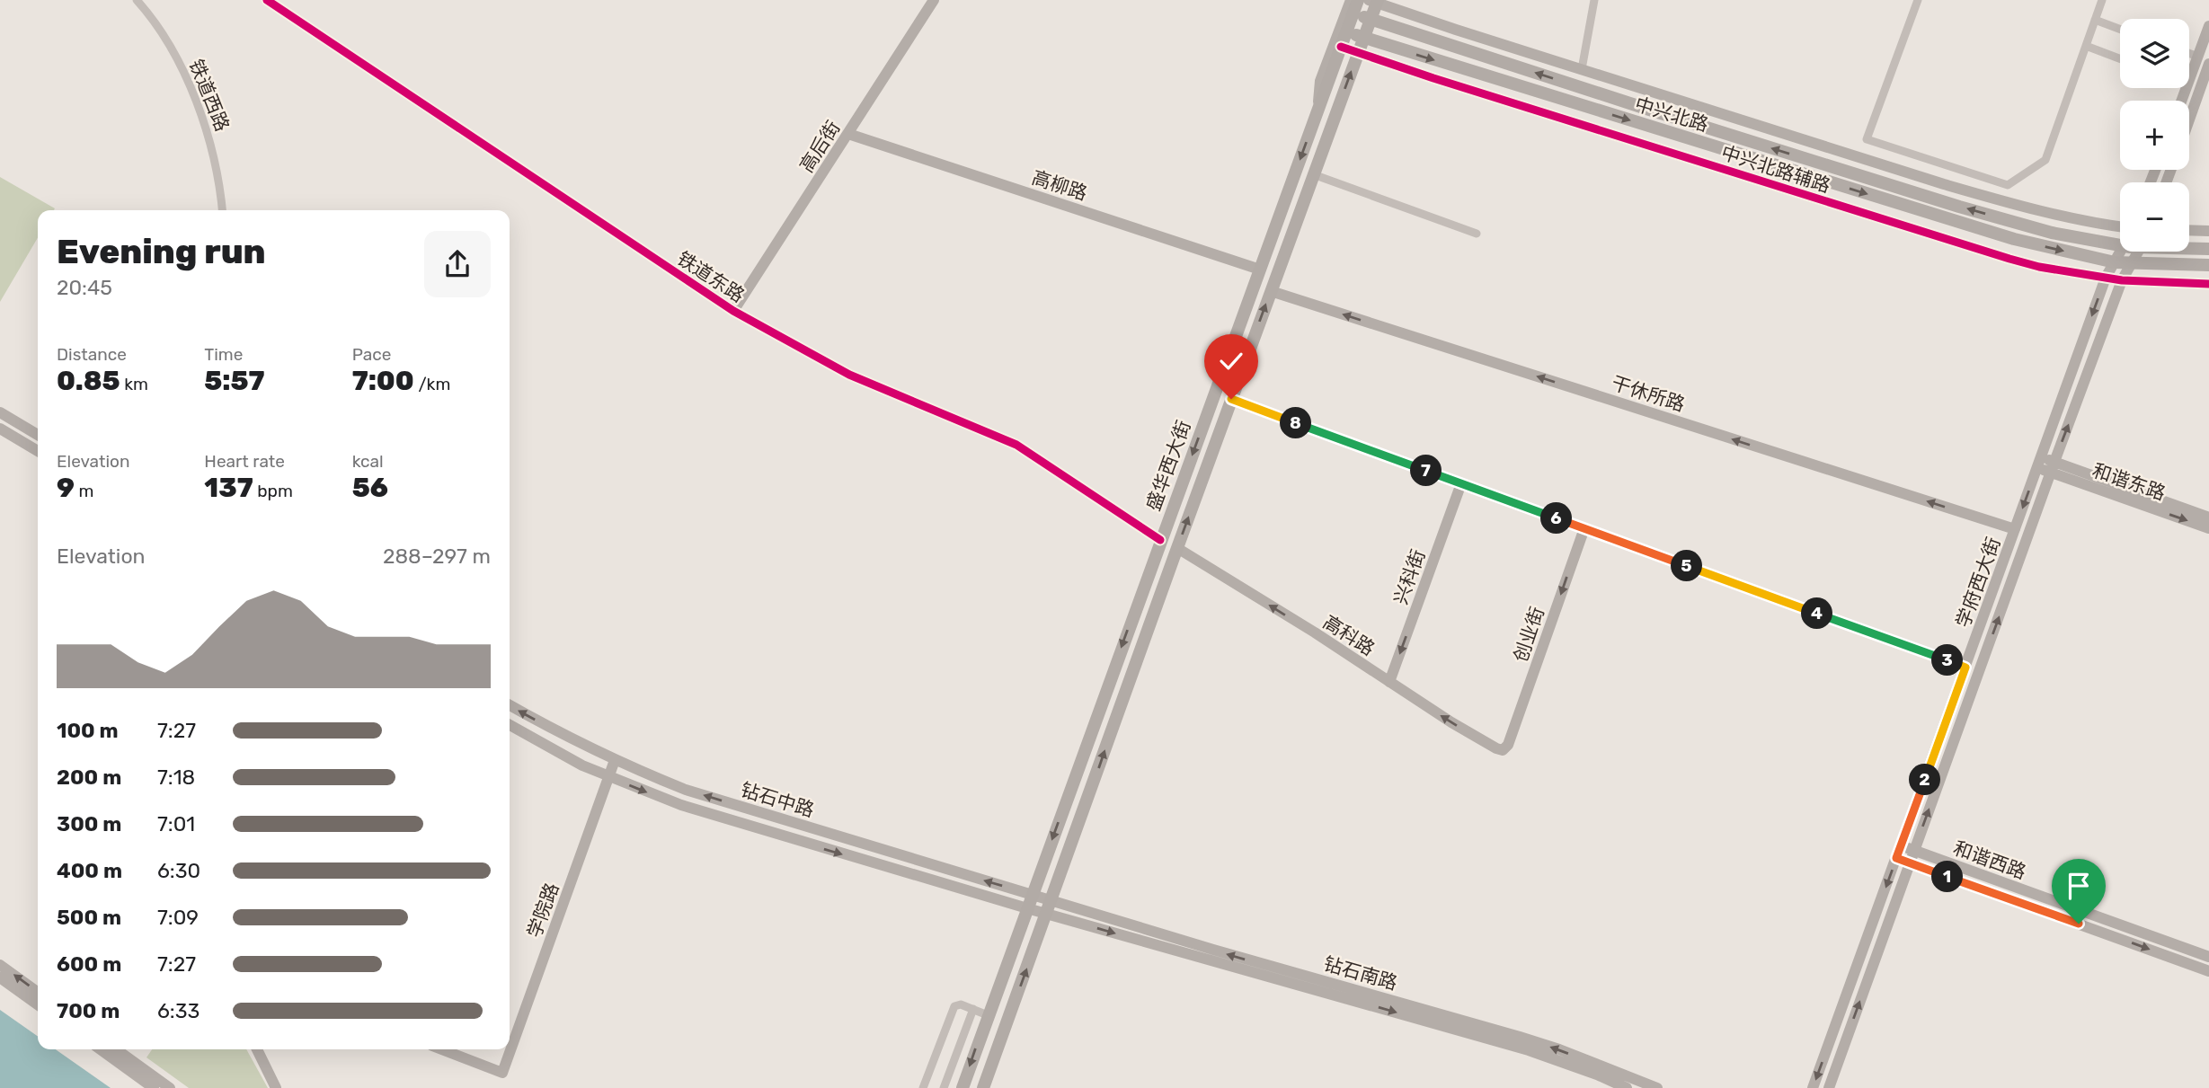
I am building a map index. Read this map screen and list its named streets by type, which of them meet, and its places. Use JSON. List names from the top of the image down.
{
  "streets": {
    "main road": ["中兴北路", "盛华西大街"],
    "street": [
      "铁道西路",
      "高后街",
      "中兴北路辅路",
      "高柳路",
      "铁道东路",
      "干休所路",
      "和谐东路",
      "兴科街",
      "学府西大街",
      "创业街",
      "高科路",
      "钻石中路",
      "和谐西路",
      "学院路",
      "钻石南路"
    ]
  },
  "crossings": [
    ["中兴北路", "盛华西大街"],
    ["中兴北路", "学府西大街"],
    ["高后街", "高柳路"],
    ["高后街", "铁道东路"],
    ["中兴北路辅路", "盛华西大街"],
    ["中兴北路辅路", "学府西大街"],
    ["高柳路", "盛华西大街"],
    ["铁道东路", "盛华西大街"],
    ["干休所路", "盛华西大街"],
    ["干休所路", "学府西大街"],
    ["盛华西大街", "高科路"],
    ["盛华西大街", "钻石中路"],
    ["盛华西大街", "钻石南路"],
    ["和谐东路", "学府西大街"],
    ["兴科街", "高科路"],
    ["学府西大街", "和谐西路"],
    ["创业街", "高科路"],
    ["钻石中路", "学院路"],
    ["钻石中路", "钻石南路"]
  ],
  "one_way": [
    "干休所路",
    "兴科街",
    "创业街",
    "高科路"
  ],
  "page": {
    "map_buttons": ["+", "−"],
    "heading": ["Evening run", "20:45"],
    "stats": [
      ["Distance", "0.85 km"],
      ["Time", "5:57"],
      ["Pace", "7:00 /km"],
      ["Elevation", "9 m"],
      ["Heart rate", "137 bpm"],
      ["kcal", "56"]
    ],
    "pins": [
      "8",
      "7",
      "6",
      "5",
      "4",
      "3",
      "2",
      "1"
    ],
    "chart": ["Elevation", "288–297 m"],
    "list": [
      {
        "name": "100 m",
        "note": "7:27"
      },
      {
        "name": "200 m",
        "note": "7:18"
      },
      {
        "name": "300 m",
        "note": "7:01"
      },
      {
        "name": "400 m",
        "note": "6:30"
      },
      {
        "name": "500 m",
        "note": "7:09"
      },
      {
        "name": "600 m",
        "note": "7:27"
      },
      {
        "name": "700 m",
        "note": "6:33"
      }
    ]
  }
}
